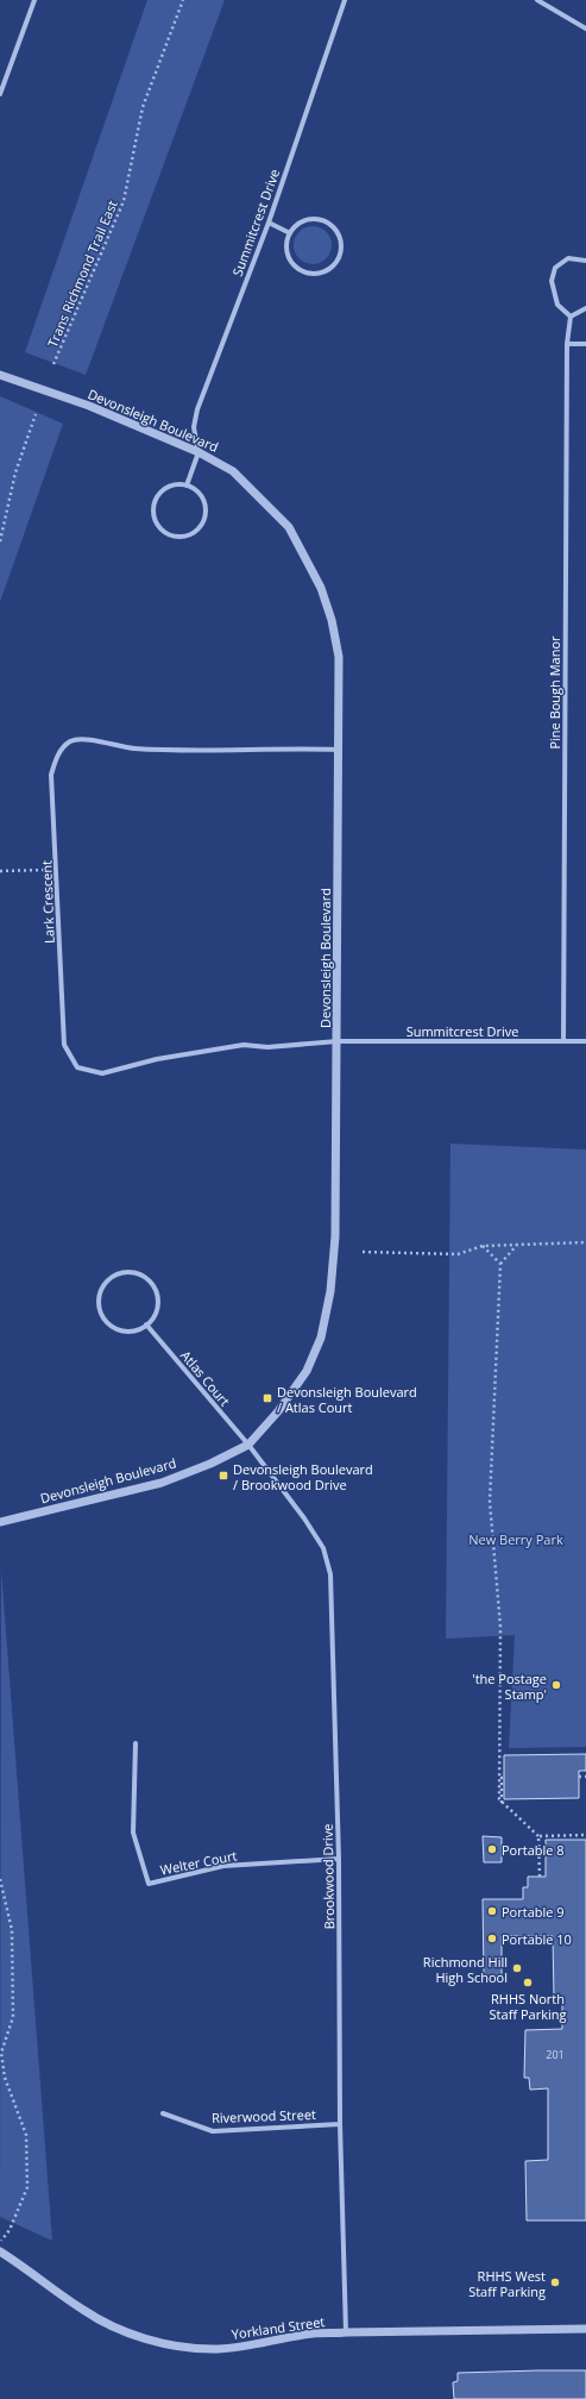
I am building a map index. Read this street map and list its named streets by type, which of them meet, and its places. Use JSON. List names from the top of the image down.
{
  "streets": {
    "street": [
      "Summitcrest Drive",
      "Devonsleigh Boulevard",
      "Pine Bough Manor",
      "Lark Crescent",
      "Atlas Court",
      "Welter Court",
      "Brookwood Drive",
      "Riverwood Street",
      "Yorkland Street"
    ],
    "path": ["Trans Richmond Trail East"]
  },
  "crossings": [
    ["Summitcrest Drive", "Devonsleigh Boulevard"],
    ["Summitcrest Drive", "Pine Bough Manor"],
    ["Summitcrest Drive", "Lark Crescent"],
    ["Devonsleigh Boulevard", "Lark Crescent"],
    ["Devonsleigh Boulevard", "Atlas Court"],
    ["Devonsleigh Boulevard", "Brookwood Drive"],
    ["Atlas Court", "Brookwood Drive"],
    ["Welter Court", "Brookwood Drive"],
    ["Brookwood Drive", "Riverwood Street"],
    ["Brookwood Drive", "Yorkland Street"]
  ],
  "parks": ["New Berry Park"],
  "places": {
    "transit": ["Devonsleigh Boulevard / Atlas Court", "Devonsleigh Boulevard / Brookwood Drive"],
    "other": [
      "'the Postage Stamp'",
      "Portable 8",
      "Portable 9",
      "Portable 10",
      "Richmond Hill High School",
      "RHHS North Staff Parking",
      "RHHS West Staff Parking"
    ]
  },
  "house_numbers": ["201"]
}
